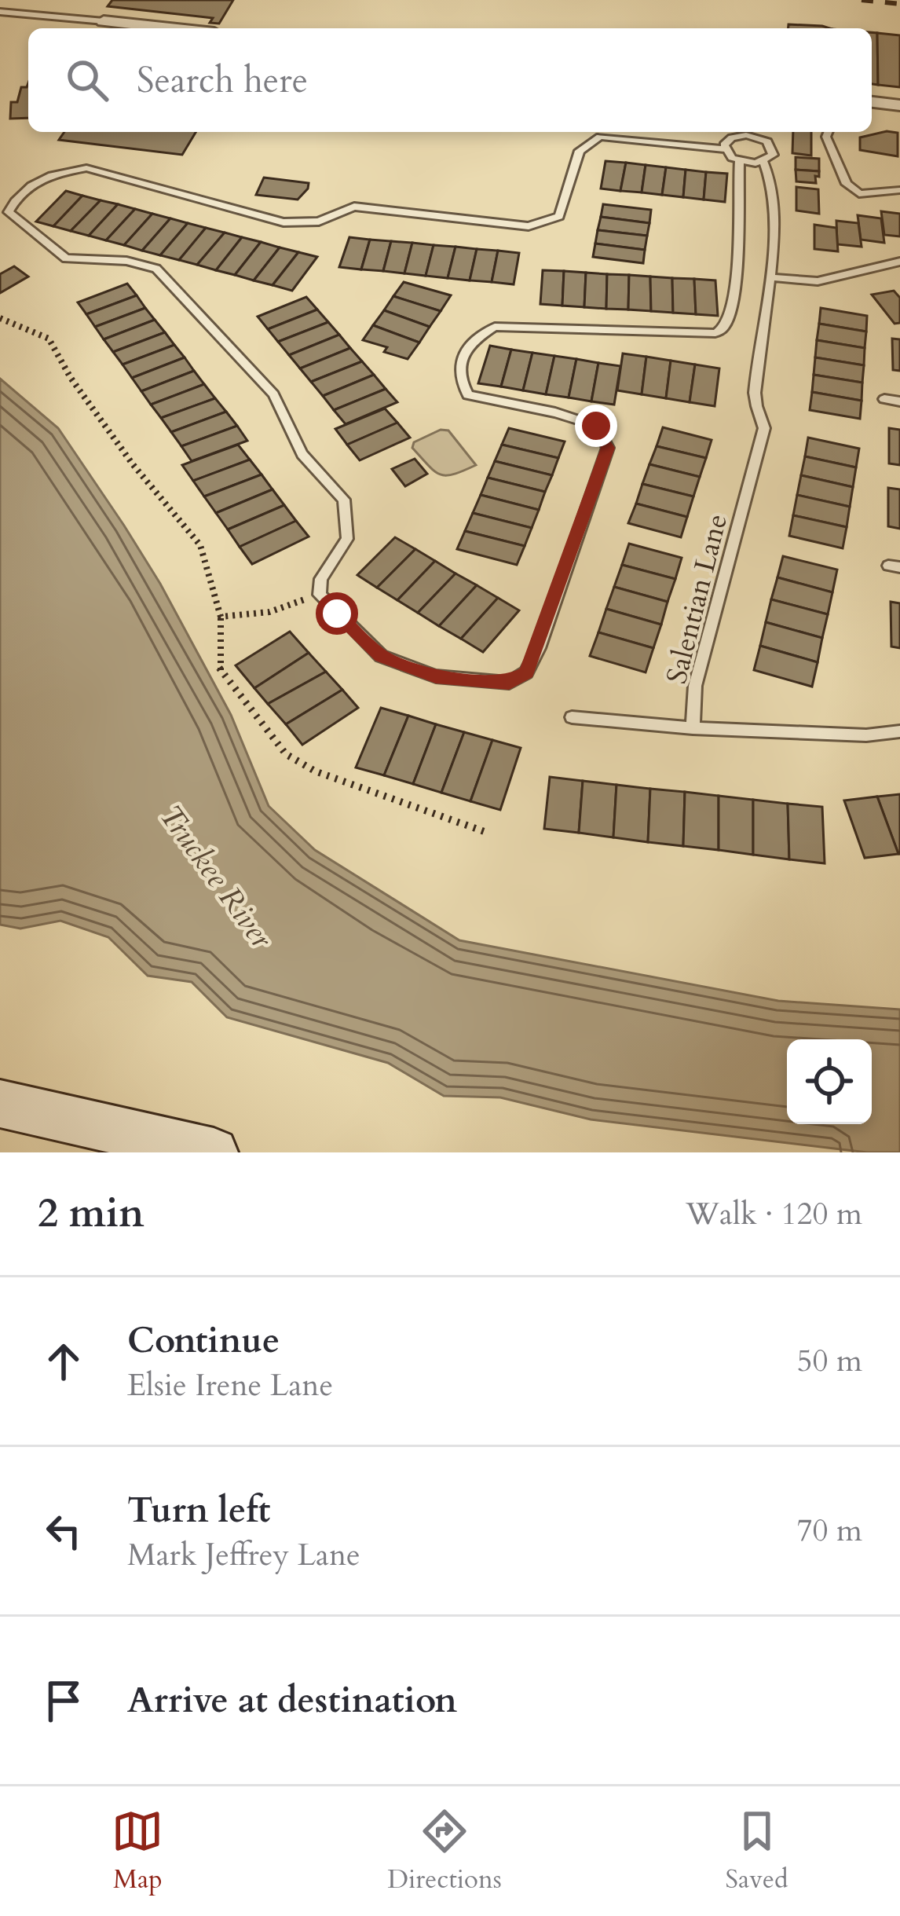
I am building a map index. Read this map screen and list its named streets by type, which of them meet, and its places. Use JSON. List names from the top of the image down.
{
  "streets": {
    "lane": ["Salentian Lane"]
  },
  "water": ["Truckee River"],
  "page": {
    "search": "Search here",
    "heading": ["2 min", "Walk · 120 m"],
    "list": [
      ["Continue", "Elsie Irene Lane", "50 m"],
      ["Turn left", "Mark Jeffrey Lane", "70 m"],
      "Arrive at destination"
    ],
    "nav": ["Map", "Directions", "Saved"]
  }
}
